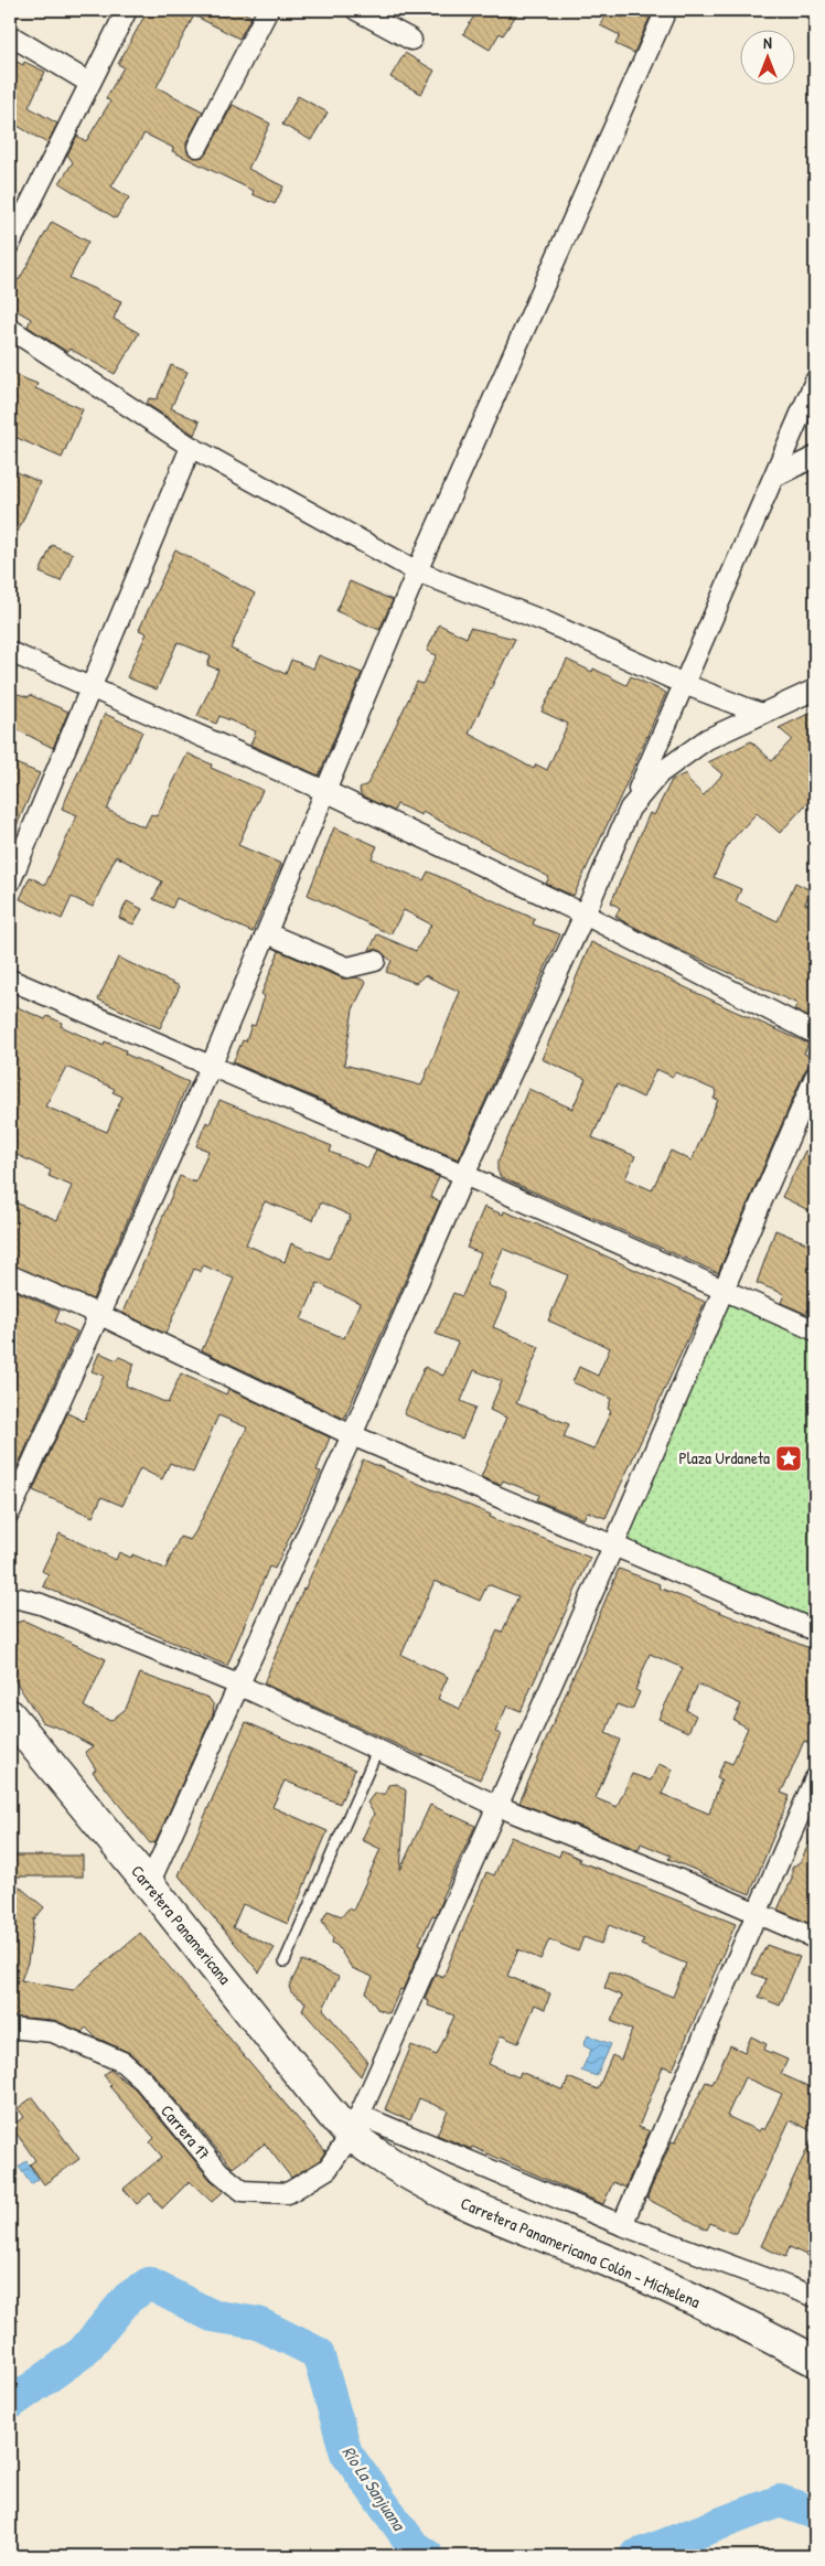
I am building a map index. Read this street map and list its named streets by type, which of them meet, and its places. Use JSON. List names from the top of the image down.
{
  "streets": {
    "main road": ["Carretera Panamericana", "Carretera Panamericana Colón - Michelena"],
    "street": ["Carrera 17"]
  },
  "crossings": [
    ["Carretera Panamericana", "Carrera 17"],
    ["Carretera Panamericana", "Carretera Panamericana Colón - Michelena"],
    ["Carrera 17", "Carretera Panamericana Colón - Michelena"]
  ],
  "water": ["Río La Sanjuana"],
  "places": {
    "place": ["Plaza Urdaneta"]
  },
  "north": "top"
}
